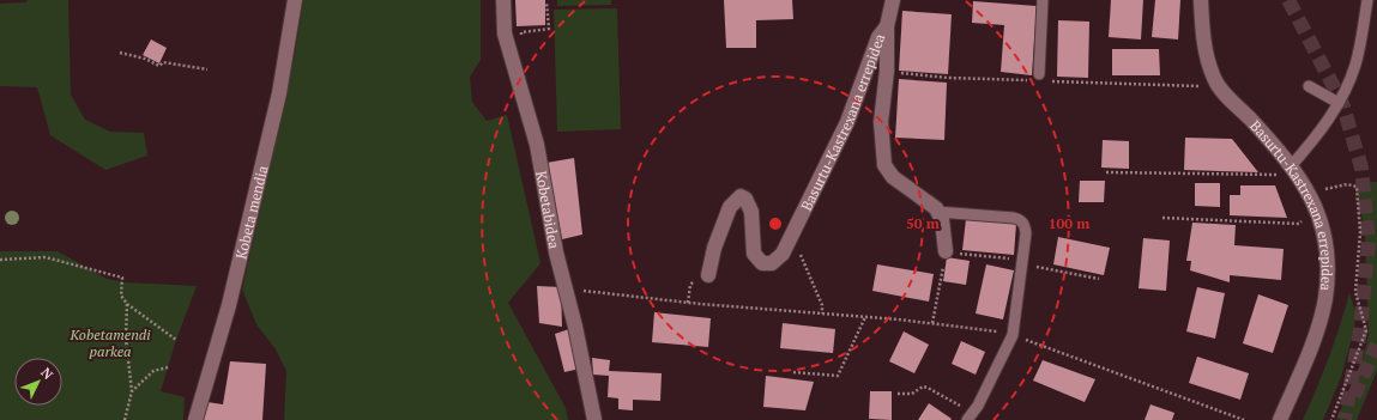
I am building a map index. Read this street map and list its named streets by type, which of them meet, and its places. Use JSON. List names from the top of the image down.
{
  "streets": {
    "street": ["Basurtu-Kastrexana errepidea", "Kobetabidea", "Kobeta mendia"]
  },
  "parks": ["Kobetamendi parkea"],
  "north": "top right",
  "rings": ["50 m", "100 m"]
}
